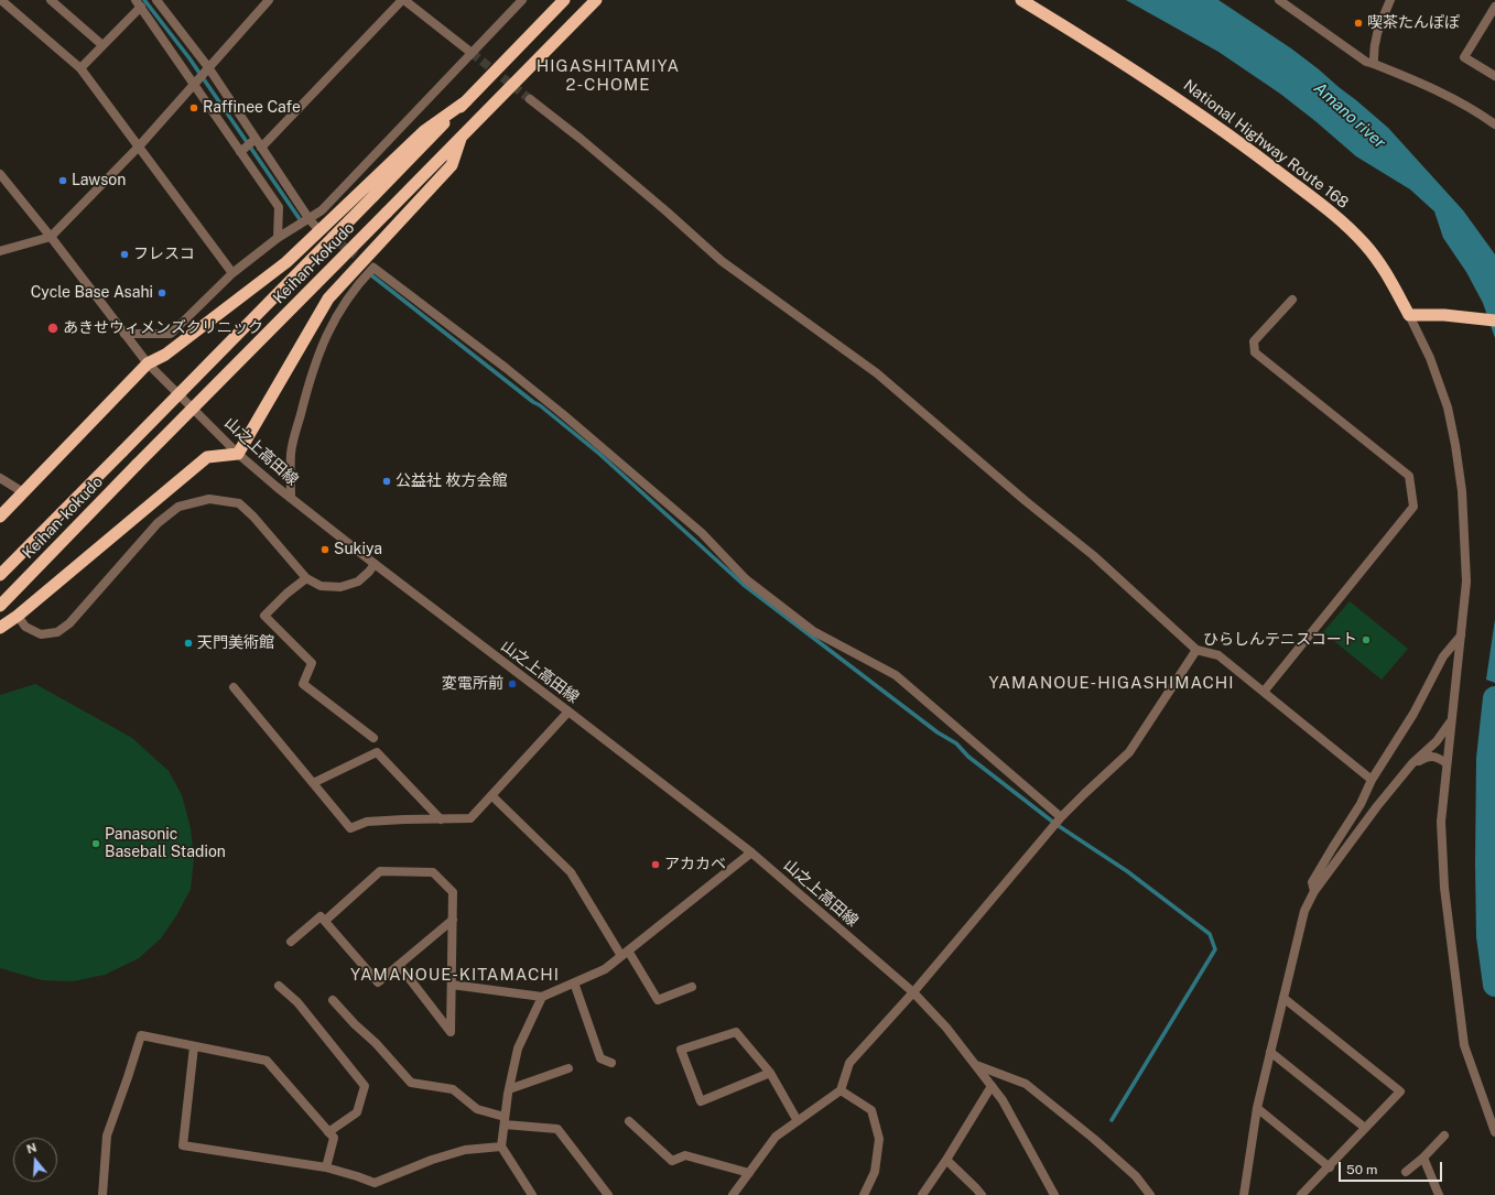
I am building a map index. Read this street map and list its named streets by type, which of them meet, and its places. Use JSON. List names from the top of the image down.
{
  "streets": {
    "highway": ["National Highway Route 168", "Keihan-kokudo"],
    "street": ["山之上高田線"]
  },
  "districts": ["HIGASHITAMIYA 2-CHOME", "YAMANOUE-HIGASHIMACHI", "YAMANOUE-KITAMACHI"],
  "water": ["Amano river"],
  "places": [
    "喫茶たんぽぽ",
    "Raffinee Cafe",
    "Lawson",
    "フレスコ",
    "Cycle Base Asahi",
    "あきせウィメンズクリニック",
    "公益社 枚方会館",
    "Sukiya",
    "ひらしんテニスコート",
    "天門美術館",
    "変電所前",
    "Panasonic Baseball Stadion",
    "アカカベ"
  ],
  "scale_bar": "50 m",
  "north": "top"
}
